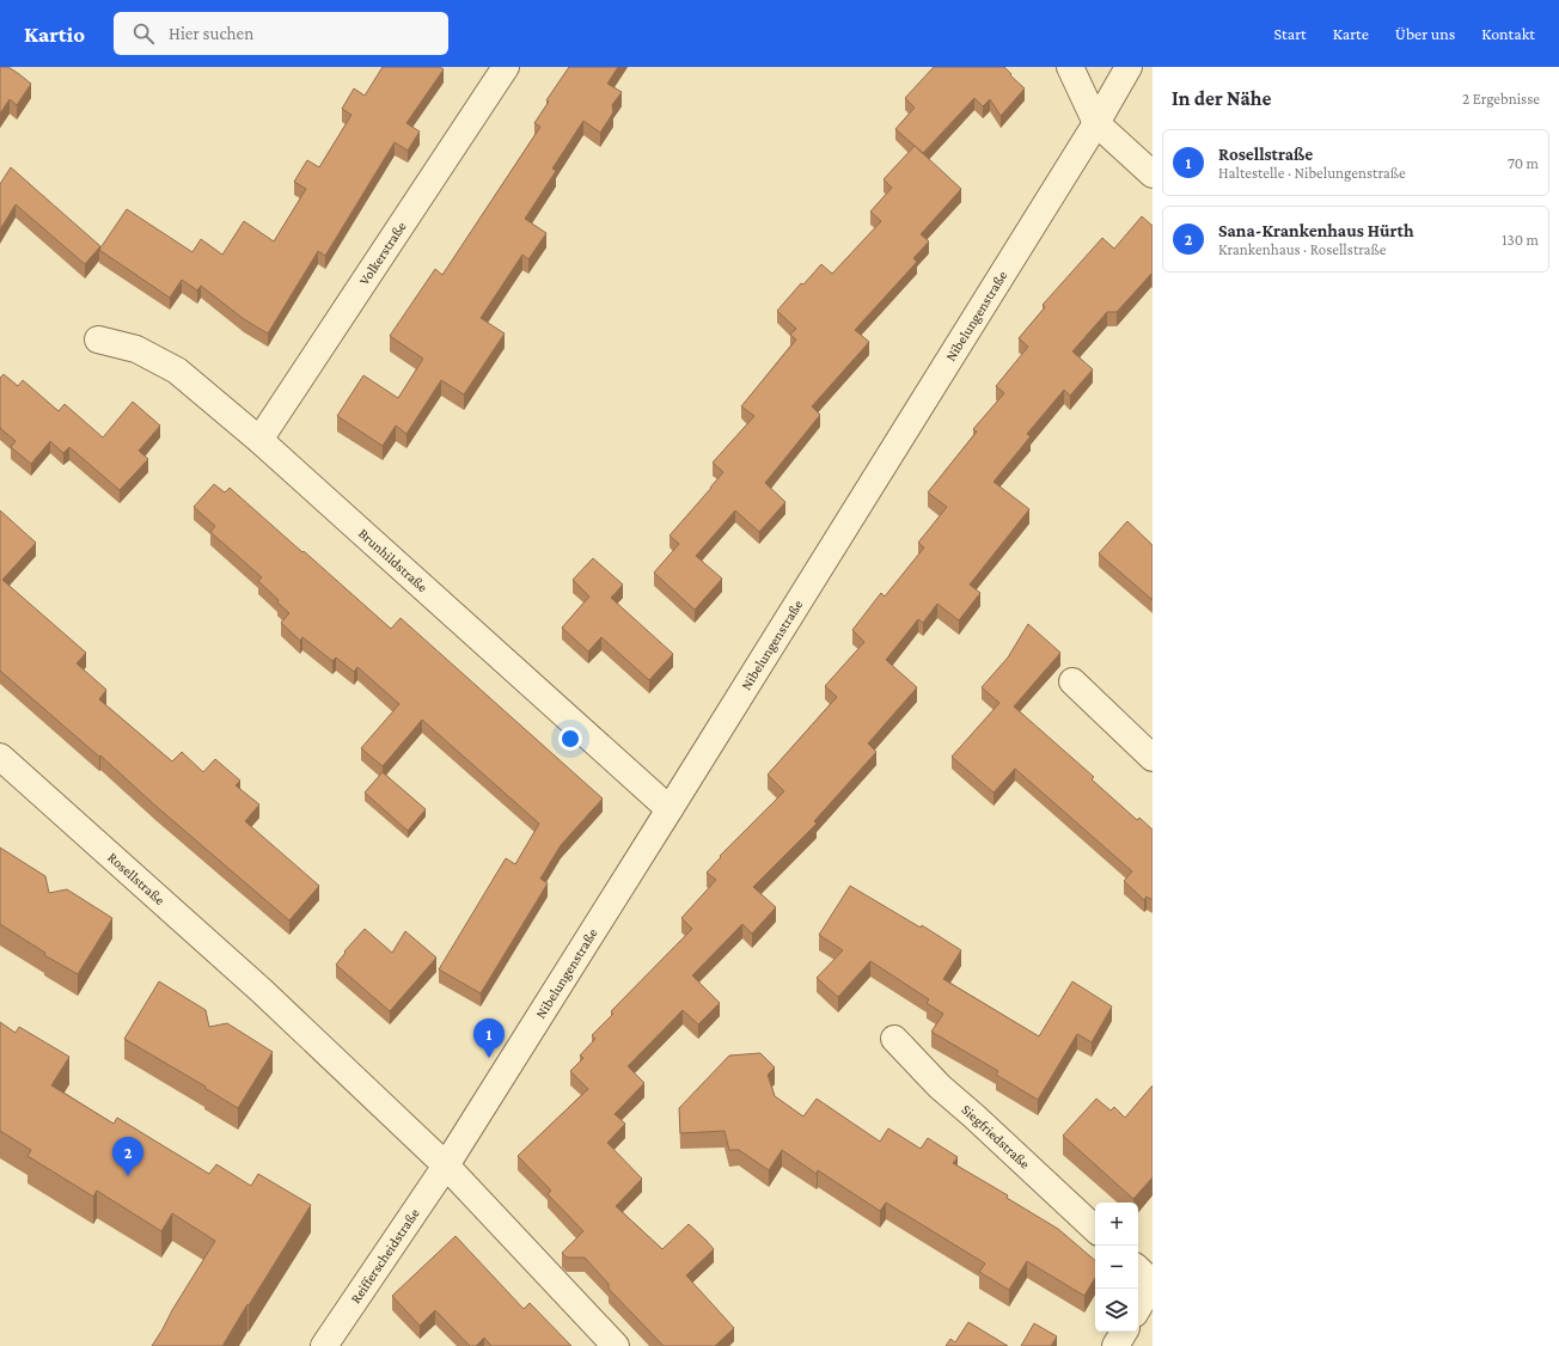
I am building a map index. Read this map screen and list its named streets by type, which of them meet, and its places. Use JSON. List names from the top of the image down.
{
  "streets": {
    "street": [
      "Volkerstraße",
      "Nibelungenstraße",
      "Brunhildstraße",
      "Rosellstraße",
      "Siegfriedstraße",
      "Reifferscheidstraße"
    ]
  },
  "crossings": [
    ["Volkerstraße", "Brunhildstraße"],
    ["Nibelungenstraße", "Brunhildstraße"],
    ["Nibelungenstraße", "Rosellstraße"],
    ["Nibelungenstraße", "Reifferscheidstraße"],
    ["Rosellstraße", "Reifferscheidstraße"]
  ],
  "page": {
    "header": "Kartio",
    "search": "Hier suchen",
    "nav": [
      "Start",
      "Karte",
      "Über uns",
      "Kontakt"
    ],
    "heading": ["In der Nähe", "2 Ergebnisse"],
    "list": [
      {
        "mark": "1",
        "name": "Rosellstraße",
        "note": "Haltestelle · Nibelungenstraße",
        "value": "70 m"
      },
      {
        "mark": "2",
        "name": "Sana-Krankenhaus Hürth",
        "note": "Krankenhaus · Rosellstraße",
        "value": "130 m"
      }
    ],
    "pins": ["1", "2"],
    "map_buttons": ["+", "−"]
  }
}
